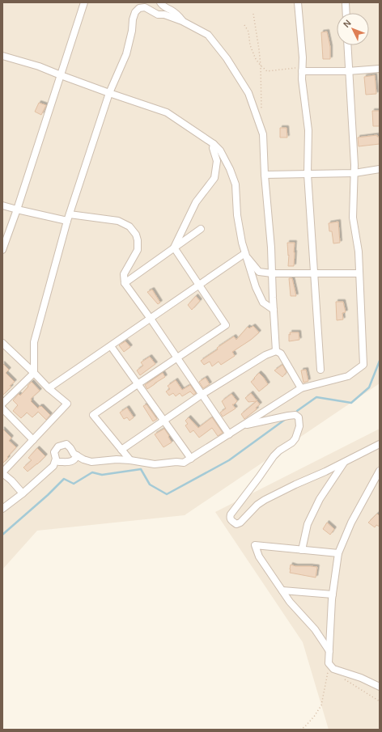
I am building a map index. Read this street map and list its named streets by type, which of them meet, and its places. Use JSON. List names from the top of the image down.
{
  "north": "top left"
}
